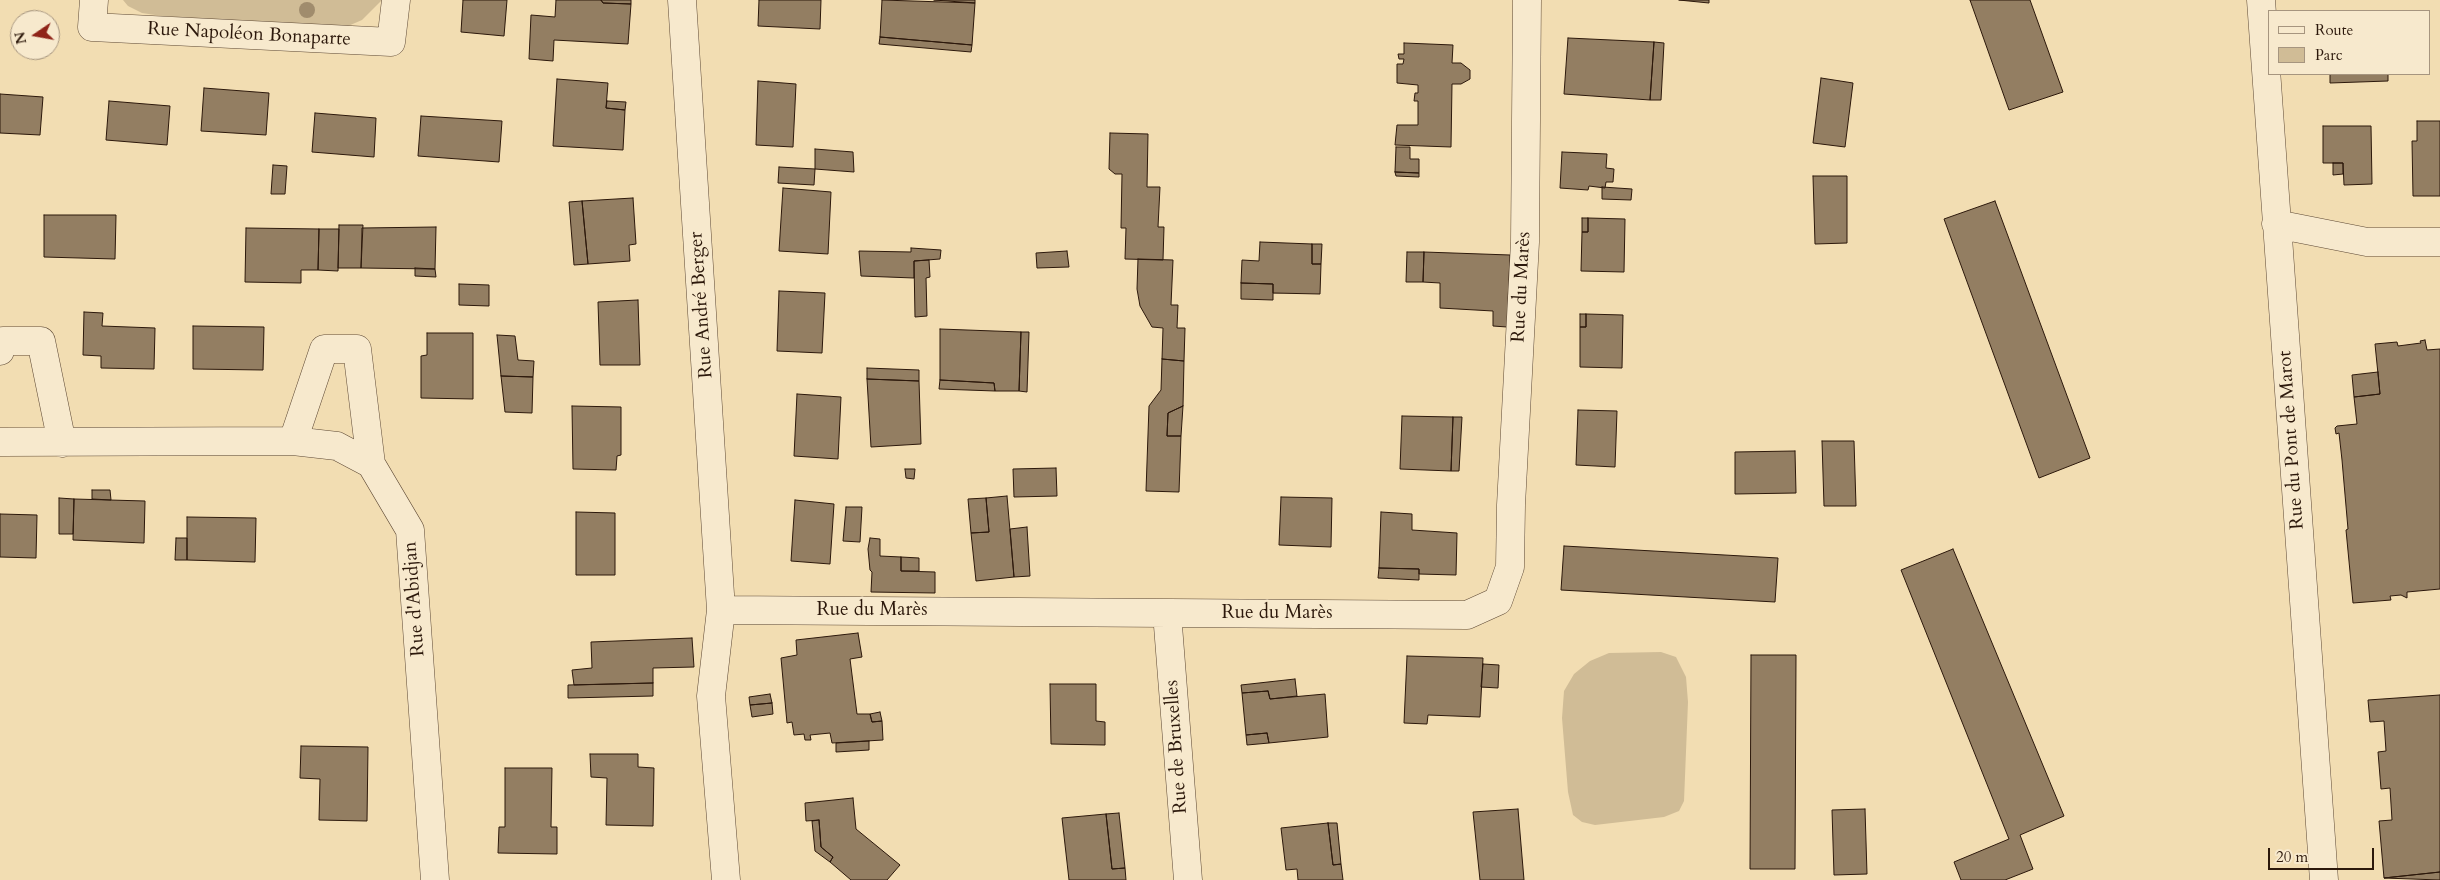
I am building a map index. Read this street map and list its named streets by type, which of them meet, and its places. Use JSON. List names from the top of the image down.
{
  "streets": {
    "street": [
      "Rue Napoléon Bonaparte",
      "Rue du Marès",
      "Rue André Berger",
      "Rue du Pont de Marot",
      "Rue d'Abidjan",
      "Rue de Bruxelles"
    ]
  },
  "crossings": [
    ["Rue du Marès", "Rue André Berger"],
    ["Rue du Marès", "Rue de Bruxelles"]
  ],
  "legend": ["Route", "Parc"],
  "scale_bar": "20 m",
  "north": "left"
}
